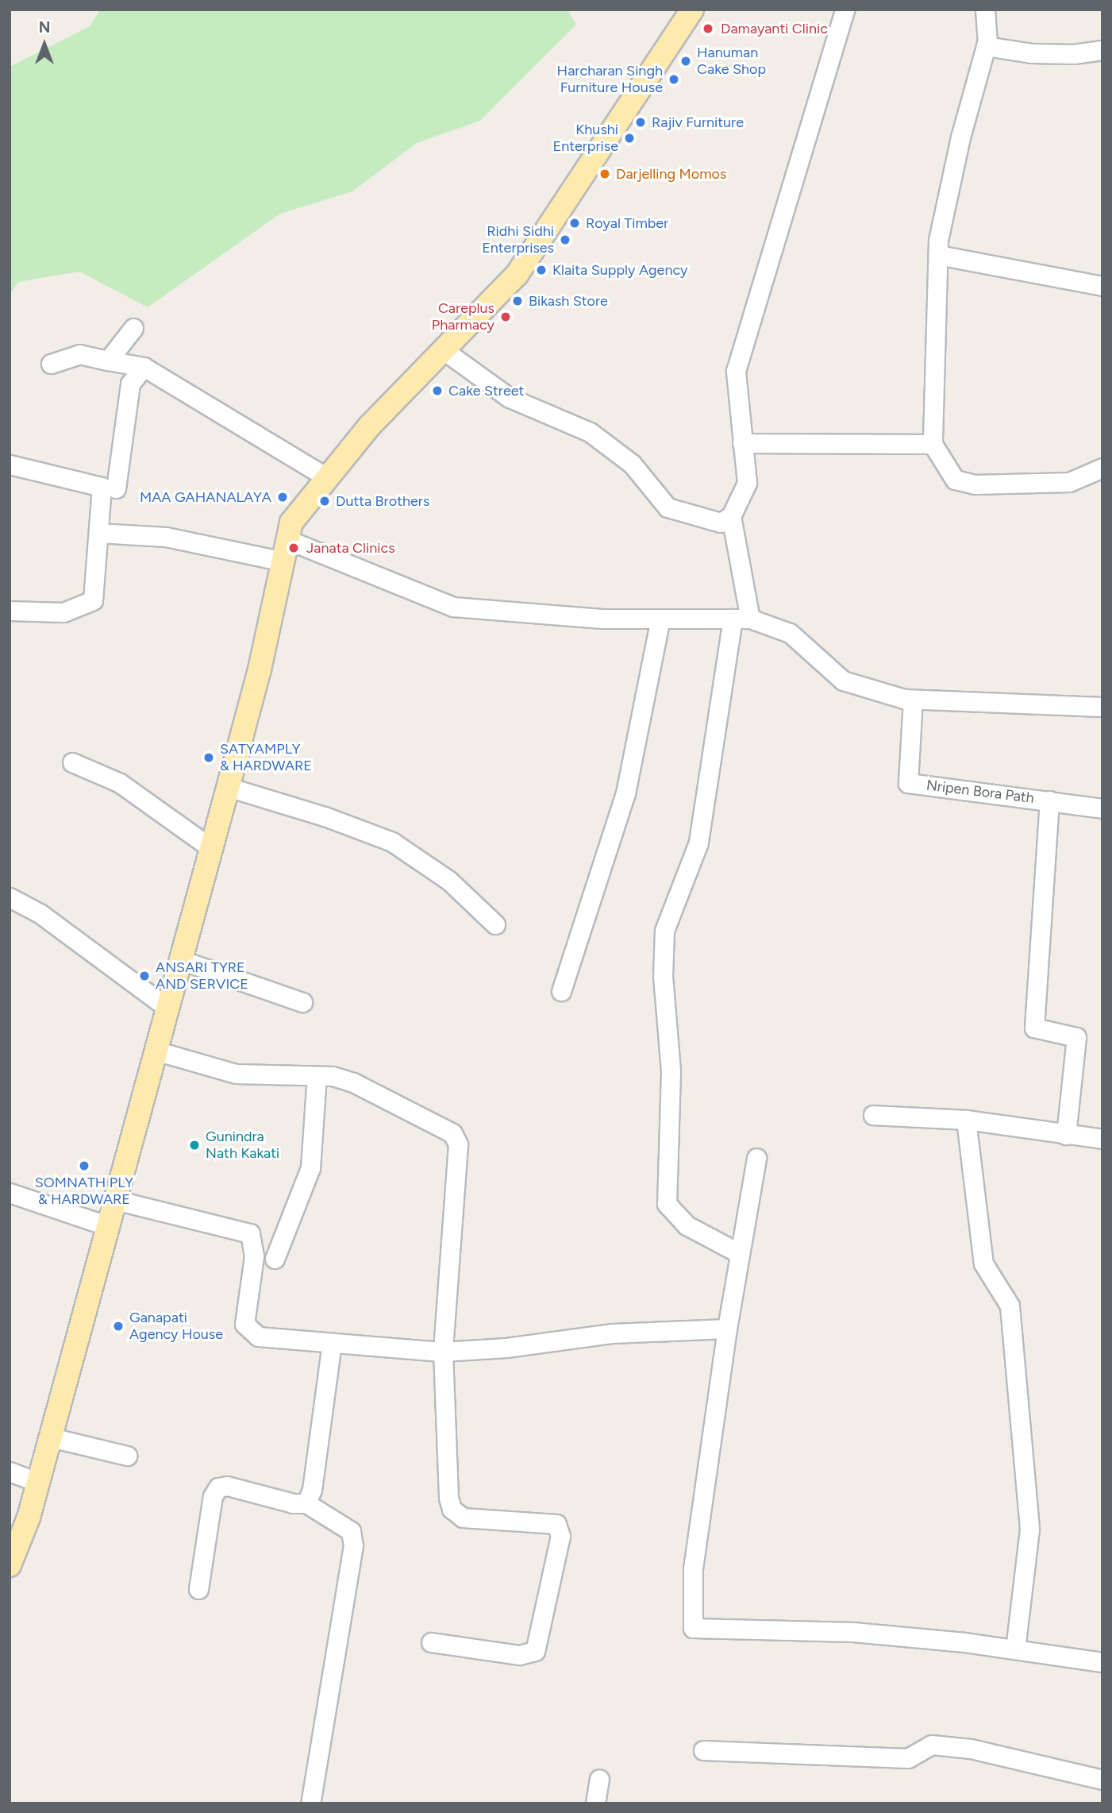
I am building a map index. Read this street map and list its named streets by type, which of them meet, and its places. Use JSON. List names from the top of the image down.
{
  "streets": {
    "street": ["Nripen Bora Path"]
  },
  "places": [
    "Damayanti Clinic",
    "Hanuman Cake Shop",
    "Harcharan Singh Furniture House",
    "Rajiv Furniture",
    "Khushi Enterprise",
    "Darjelling Momos",
    "Royal Timber",
    "Ridhi Sidhi Enterprises",
    "Klaita Supply Agency",
    "Bikash Store",
    "Careplus Pharmacy",
    "Cake Street",
    "MAA GAHANALAYA",
    "Dutta Brothers",
    "Janata Clinics",
    "SATYAMPLY & HARDWARE",
    "ANSARI TYRE AND SERVICE",
    "Gunindra Nath Kakati",
    "SOMNATH PLY & HARDWARE",
    "Ganapati Agency House"
  ],
  "north": "top"
}
